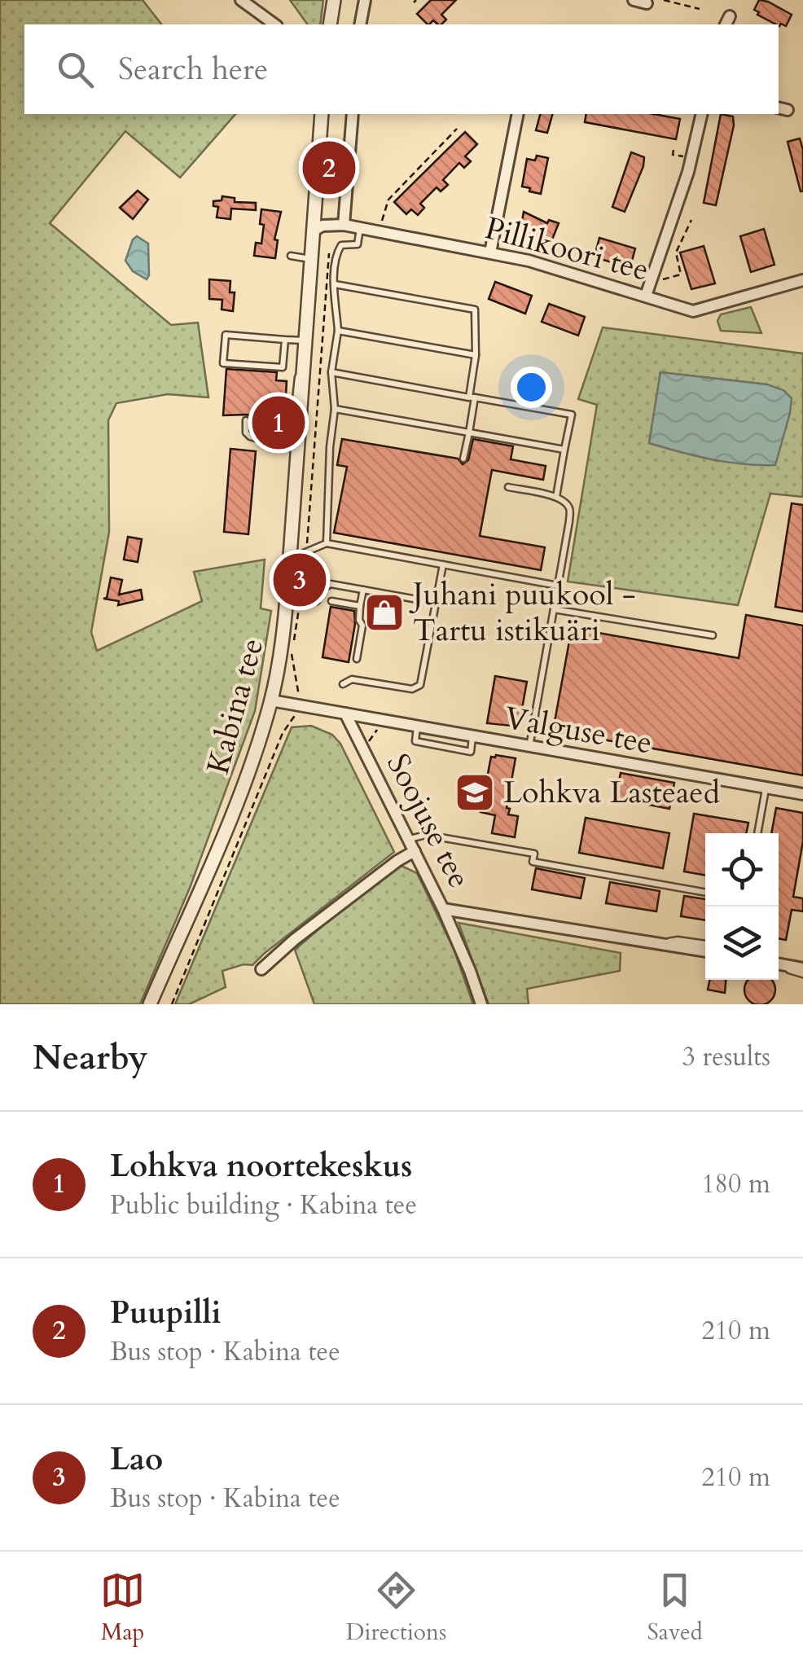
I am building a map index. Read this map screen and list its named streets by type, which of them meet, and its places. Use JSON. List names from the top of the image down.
{
  "streets": {
    "street": [
      "Pillikoori tee",
      "Kabina tee",
      "Valguse tee",
      "Soojuse tee"
    ]
  },
  "crossings": [
    ["Pillikoori tee", "Kabina tee"],
    ["Valguse tee", "Soojuse tee"]
  ],
  "places": {
    "shop": ["Juhani puukool - Tartu istikuäri"],
    "school or university": ["Lohkva Lasteaed"]
  },
  "page": {
    "search": "Search here",
    "pins": ["2", "1", "3"],
    "heading": ["Nearby", "3 results"],
    "list": [
      {
        "mark": "1",
        "name": "Lohkva noortekeskus",
        "note": "Public building · Kabina tee",
        "value": "180 m"
      },
      {
        "mark": "2",
        "name": "Puupilli",
        "note": "Bus stop · Kabina tee",
        "value": "210 m"
      },
      {
        "mark": "3",
        "name": "Lao",
        "note": "Bus stop · Kabina tee",
        "value": "210 m"
      }
    ],
    "nav": ["Map", "Directions", "Saved"]
  }
}
